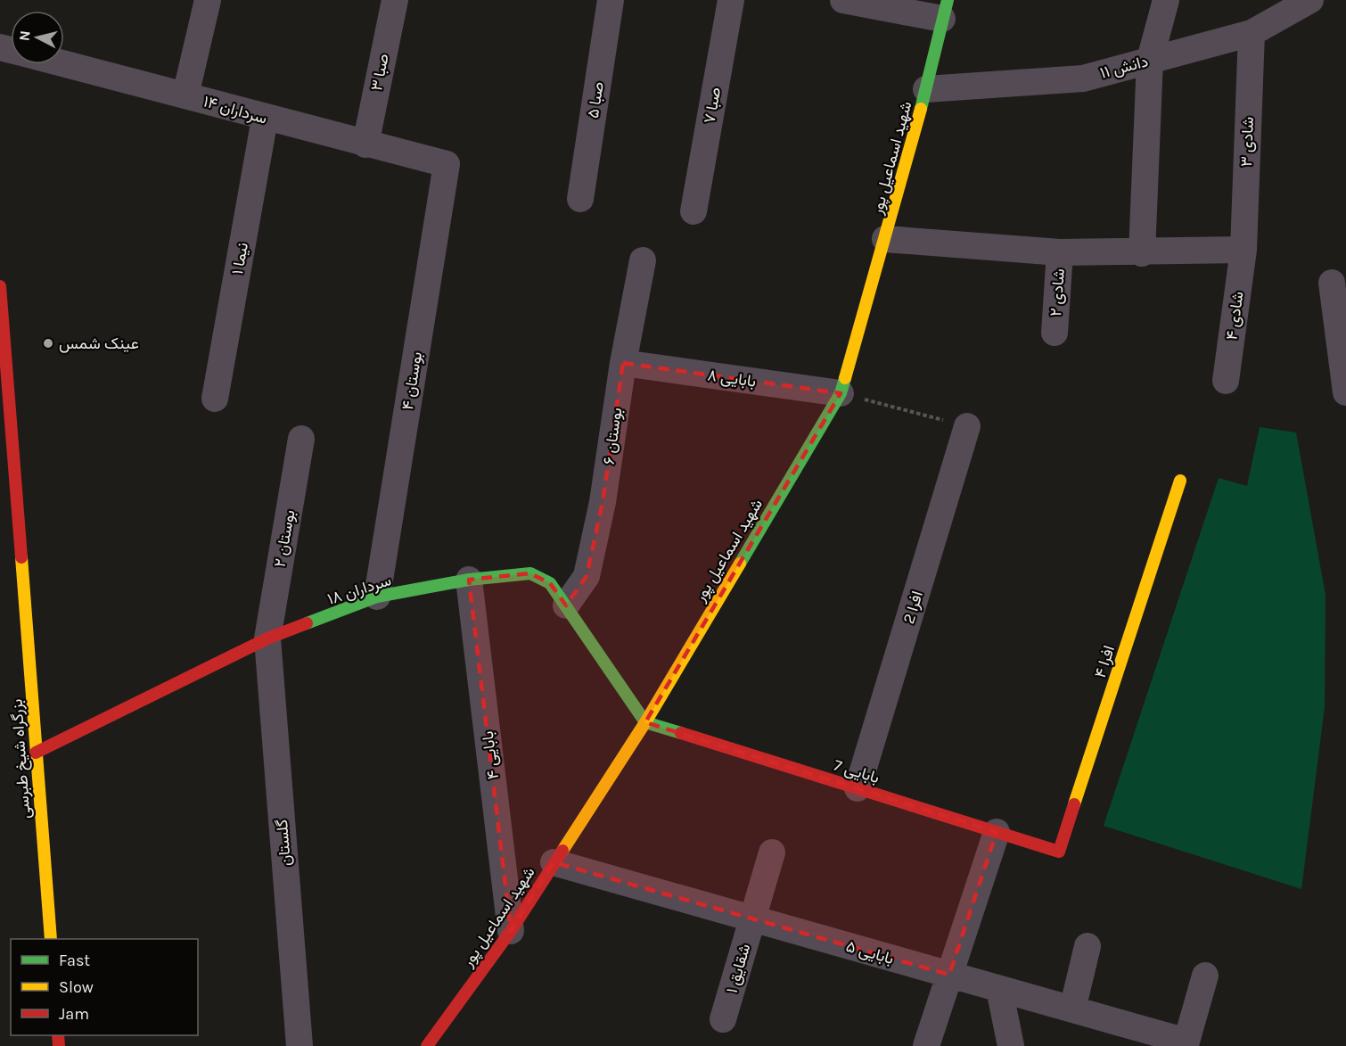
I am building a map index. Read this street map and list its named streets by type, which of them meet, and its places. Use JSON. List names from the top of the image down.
{
  "streets": {
    "main road": [
      "شهید اسماعیل پور",
      "سرداران ۱۸",
      "افرا ۴",
      "بزرگراه شیخ طبرسی",
      "بابایی 7"
    ],
    "street": [
      "دانش ۱۱",
      "صبا ۳",
      "صبا ۵",
      "صبا ۷",
      "سرداران ۱۴",
      "شادی ۳",
      "نیما ۱",
      "شادی ۲",
      "شادی ۴",
      "بابایی ۸",
      "بوستان ۴",
      "بوستان ۶",
      "بوستان ۲",
      "افرا 2",
      "بابایی ۴",
      "گلستان",
      "بابایی ۵",
      "شقایق ۱"
    ]
  },
  "crossings": [
    ["دانش ۱۱", "شادی ۳"],
    ["دانش ۱۱", "شهید اسماعیل پور"],
    ["صبا ۳", "سرداران ۱۴"],
    ["سرداران ۱۴", "نیما ۱"],
    ["سرداران ۱۴", "بوستان ۴"],
    ["شادی ۳", "شادی ۴"],
    ["شهید اسماعیل پور", "بابایی ۸"],
    ["شهید اسماعیل پور", "سرداران ۱۸"],
    ["شهید اسماعیل پور", "بابایی ۴"],
    ["شهید اسماعیل پور", "بابایی 7"],
    ["شهید اسماعیل پور", "بابایی ۵"],
    ["بابایی ۸", "بوستان ۶"],
    ["بوستان ۴", "سرداران ۱۸"],
    ["بوستان ۶", "سرداران ۱۸"],
    ["بوستان ۲", "سرداران ۱۸"],
    ["بوستان ۲", "گلستان"],
    ["سرداران ۱۸", "بابایی ۴"],
    ["سرداران ۱۸", "بزرگراه شیخ طبرسی"],
    ["سرداران ۱۸", "بابایی 7"],
    ["سرداران ۱۸", "گلستان"],
    ["افرا 2", "بابایی 7"],
    ["افرا ۴", "بابایی 7"],
    ["بابایی ۵", "شقایق ۱"]
  ],
  "places": ["عینک شمس"],
  "legend": ["Fast", "Slow", "Jam"],
  "north": "left"
}
